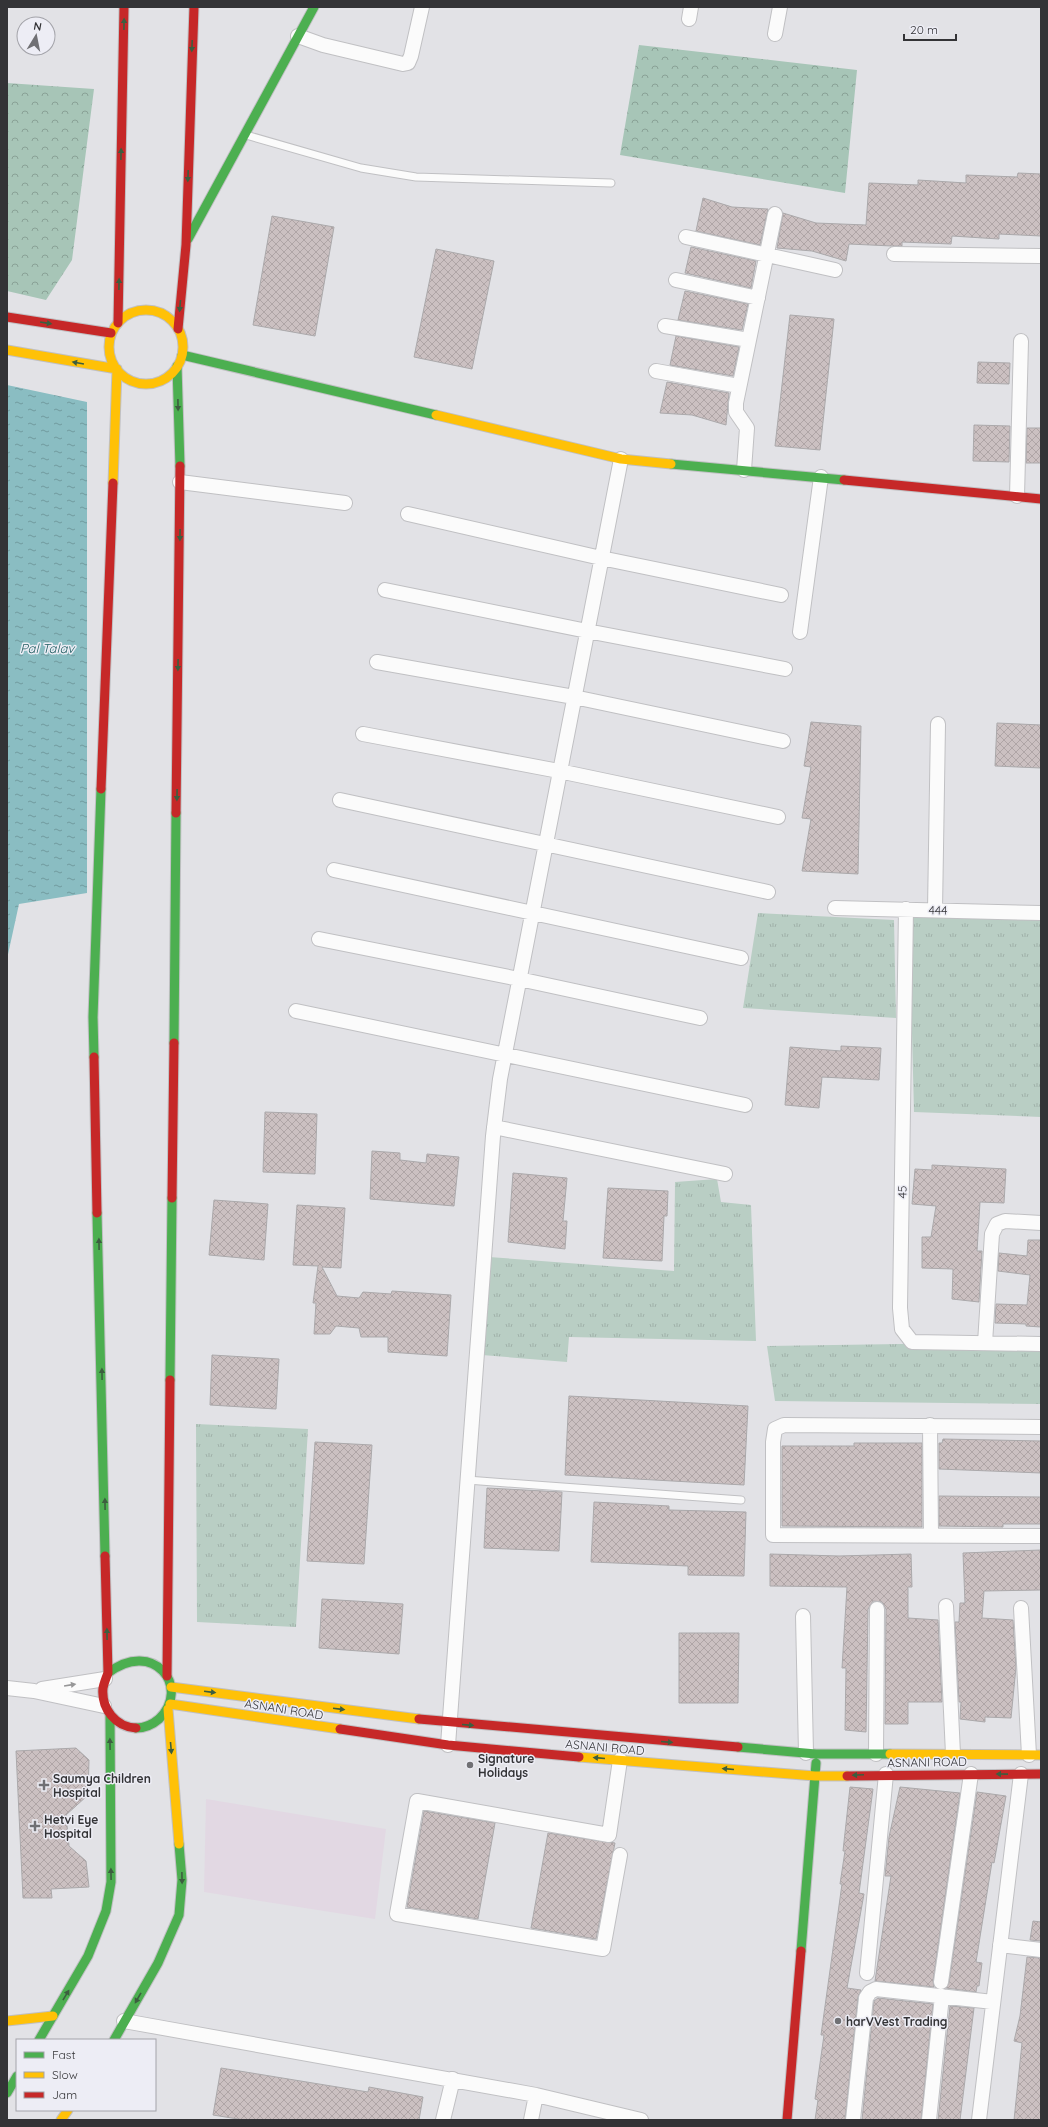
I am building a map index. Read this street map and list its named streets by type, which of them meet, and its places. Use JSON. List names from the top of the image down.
{
  "streets": {
    "street": ["444", "45", "ASNANI ROAD"]
  },
  "crossings": [
    ["444", "45"]
  ],
  "water": ["Pal Talav"],
  "places": {
    "other": ["Signature Holidays", "harVVest Trading"],
    "health": ["Saumya Children Hospital", "Hetvi Eye Hospital"]
  },
  "legend": ["Fast", "Slow", "Jam"],
  "scale_bar": "20 m",
  "north": "top"
}
